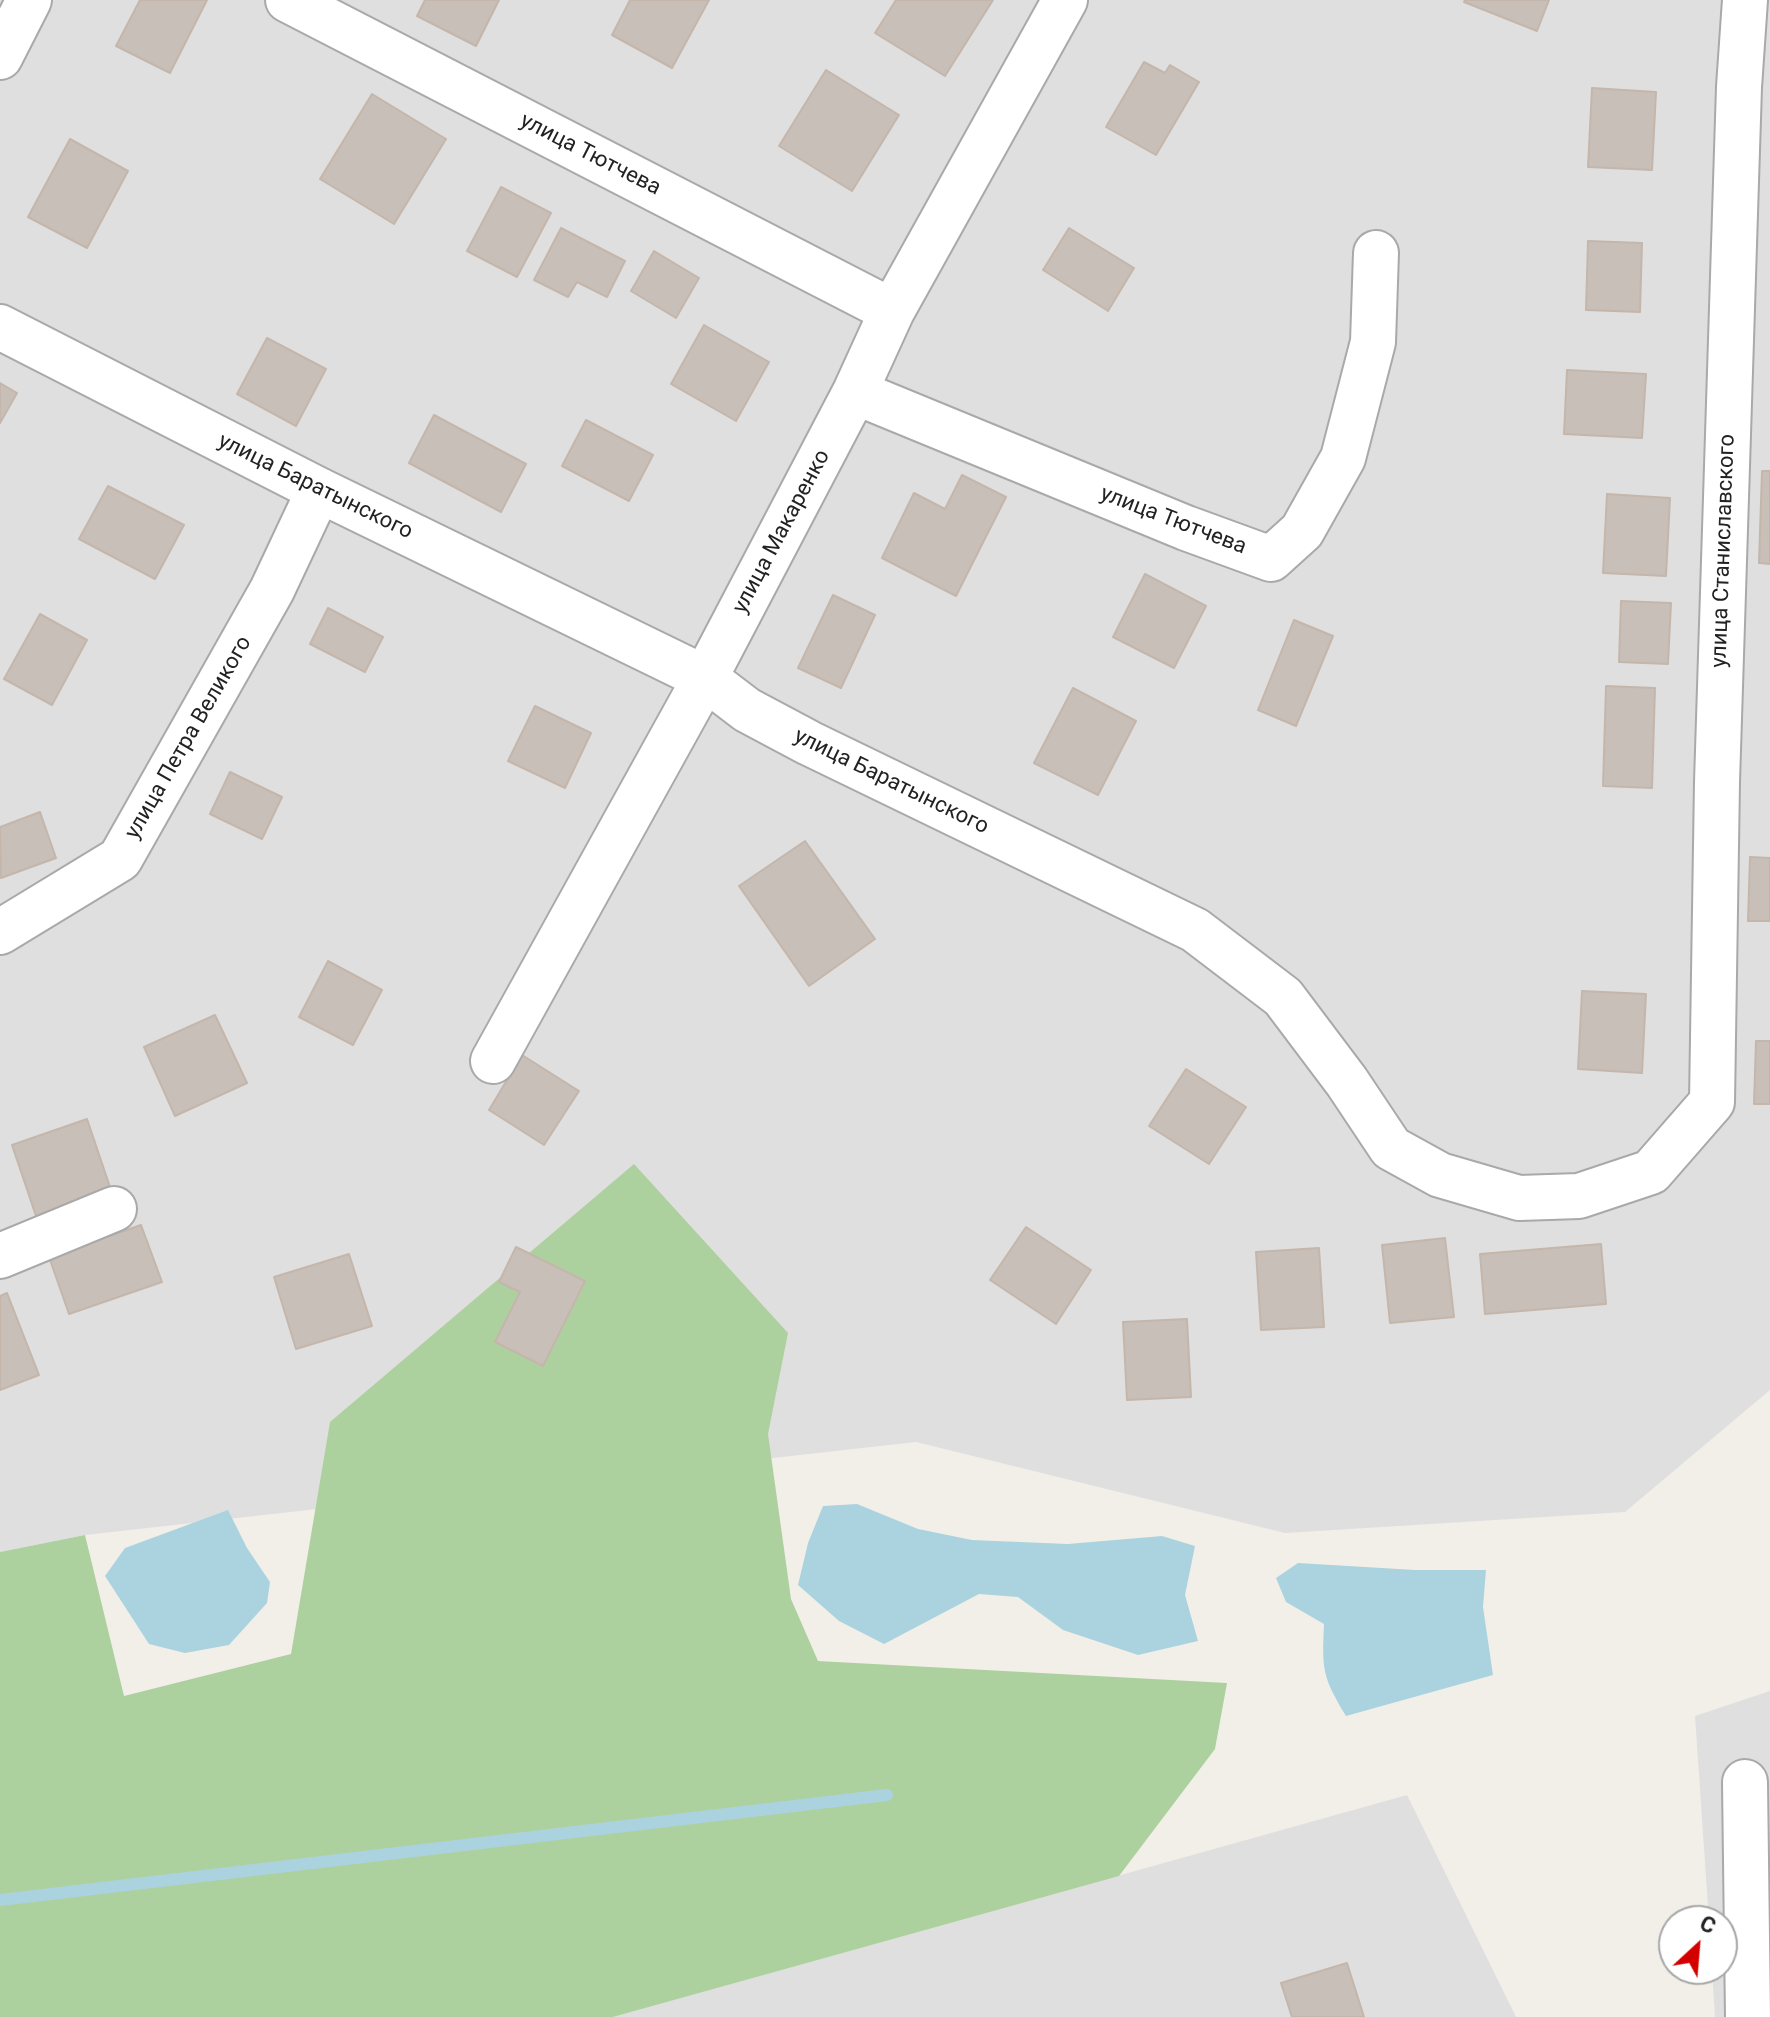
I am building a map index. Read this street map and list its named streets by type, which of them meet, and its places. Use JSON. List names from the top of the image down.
{
  "streets": {
    "street": [
      "улица Тютчева",
      "улица Баратынского",
      "улица Макаренко",
      "улица Станиславского",
      "улица Петра Великого"
    ]
  },
  "crossings": [
    ["улица Тютчева", "улица Макаренко"],
    ["улица Баратынского", "улица Макаренко"],
    ["улица Баратынского", "улица Станиславского"],
    ["улица Баратынского", "улица Петра Великого"]
  ],
  "north": "top right"
}
